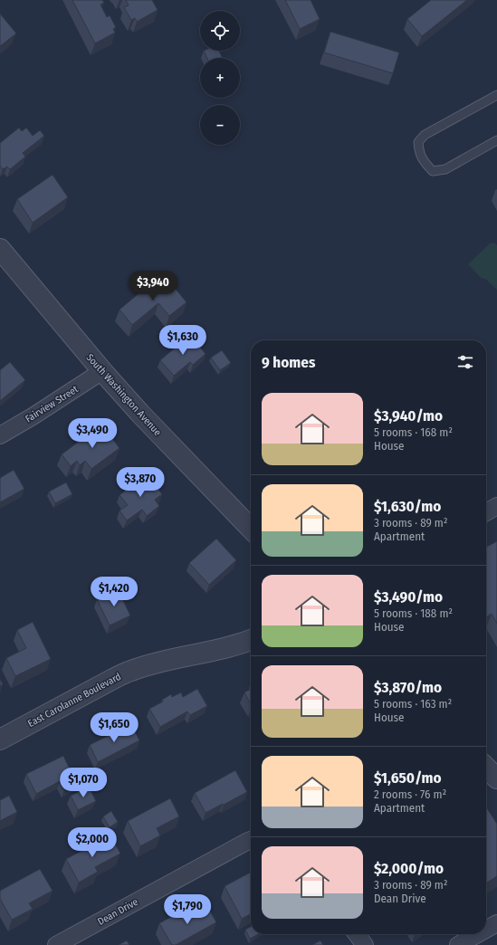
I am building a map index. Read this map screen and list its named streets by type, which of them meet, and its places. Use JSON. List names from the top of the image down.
{
  "streets": {
    "street": [
      "South Washington Avenue",
      "Fairview Street",
      "East Carolanne Boulevard",
      "Dean Drive"
    ]
  },
  "crossings": [
    ["South Washington Avenue", "Fairview Street"]
  ],
  "page": {
    "map_buttons": ["+", "−"],
    "price": [
      "$3,940",
      "$1,630",
      "$3,490",
      "$3,870",
      "$1,420",
      "$1,650",
      "$1,070",
      "$2,000",
      "$1,790"
    ],
    "heading": "9 homes",
    "list": [
      {
        "name": "$3,940/mo",
        "note": "5 rooms · 168 m² · House"
      },
      {
        "name": "$1,630/mo",
        "note": "3 rooms · 89 m² · Apartment"
      },
      {
        "name": "$3,490/mo",
        "note": "5 rooms · 188 m² · House"
      },
      {
        "name": "$3,870/mo",
        "note": "5 rooms · 163 m² · House"
      },
      {
        "name": "$1,650/mo",
        "note": "2 rooms · 76 m² · Apartment"
      },
      {
        "name": "$2,000/mo",
        "note": "3 rooms · 89 m² · Dean Drive"
      }
    ]
  }
}
